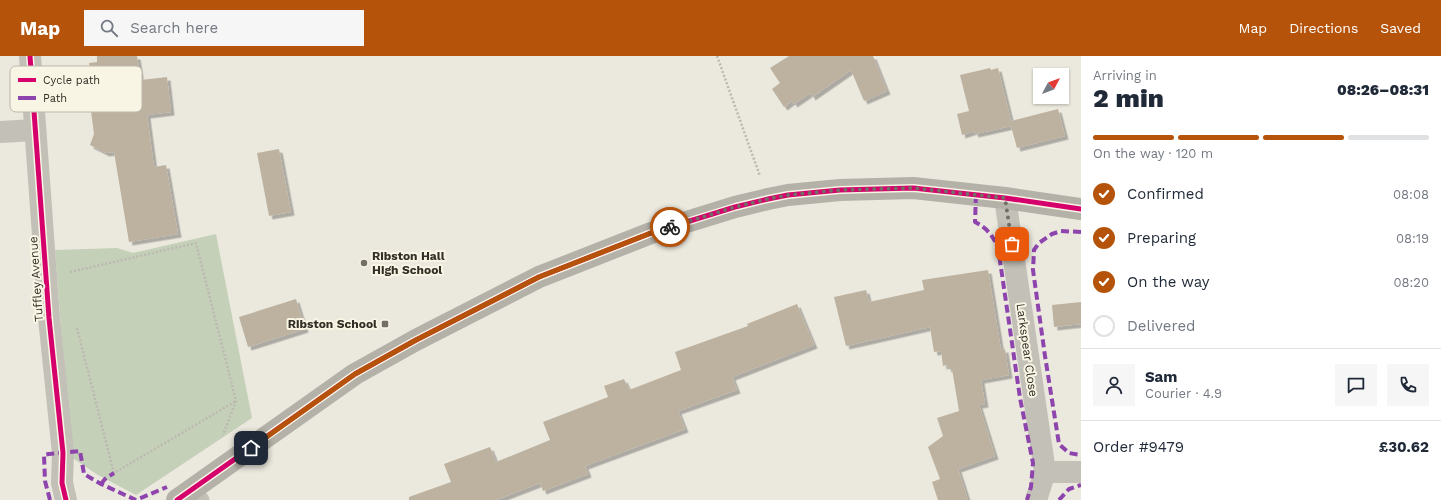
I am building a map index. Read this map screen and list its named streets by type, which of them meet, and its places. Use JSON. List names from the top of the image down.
{
  "streets": {
    "street": ["Tuffley Avenue", "Larkspear Close"]
  },
  "places": {
    "other": ["Ribston Hall High School"],
    "transit": ["Ribston School"]
  },
  "legend": ["Cycle path", "Path"],
  "north": "top right",
  "page": {
    "header": "Map",
    "search": "Search here",
    "nav": ["Map", "Directions", "Saved"],
    "heading": ["2 min", "Arriving in", "08:26–08:31"],
    "panel": [
      "Sam",
      "Courier · 4.9",
      "Order #9479",
      "£30.62"
    ],
    "bar": "On the way · 120 m",
    "list": [
      ["Confirmed", "08:08"],
      ["Preparing", "08:19"],
      ["On the way", "08:20"],
      "Delivered"
    ]
  }
}
